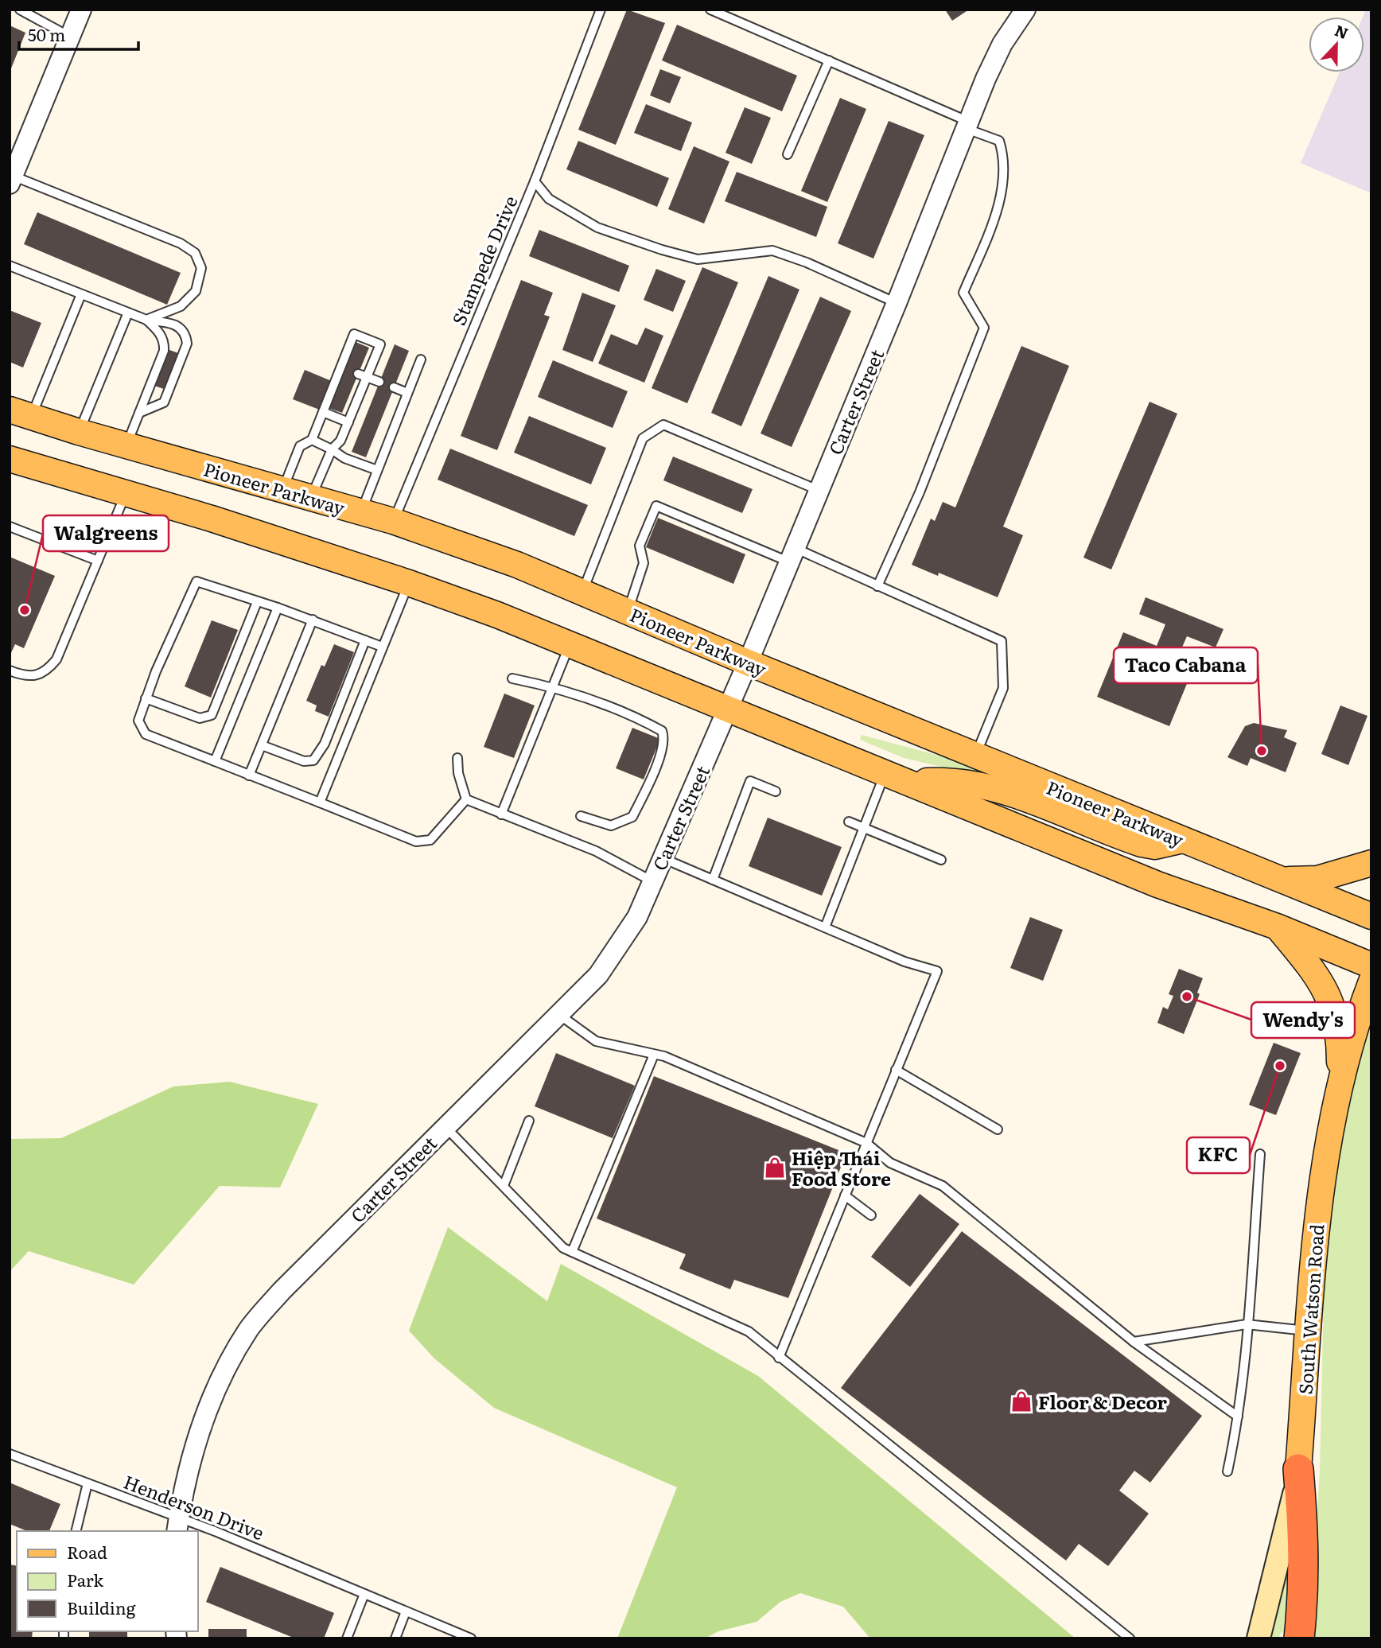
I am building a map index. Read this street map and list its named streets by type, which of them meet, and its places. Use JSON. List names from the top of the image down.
{
  "streets": {
    "main road": ["Pioneer Parkway", "South Watson Road"],
    "street": ["Carter Street"],
    "lane": ["Stampede Drive", "Henderson Drive"]
  },
  "crossings": [
    ["Stampede Drive", "Pioneer Parkway"],
    ["Carter Street", "Pioneer Parkway"],
    ["Carter Street", "Henderson Drive"]
  ],
  "places": {
    "other": [
      "Walgreens",
      "Taco Cabana",
      "Wendy's",
      "KFC"
    ],
    "shop": ["Hiệp Thái Food Store", "Floor & Decor"]
  },
  "legend": ["Road", "Park", "Building"],
  "scale_bar": "50 m",
  "north": "top"
}
